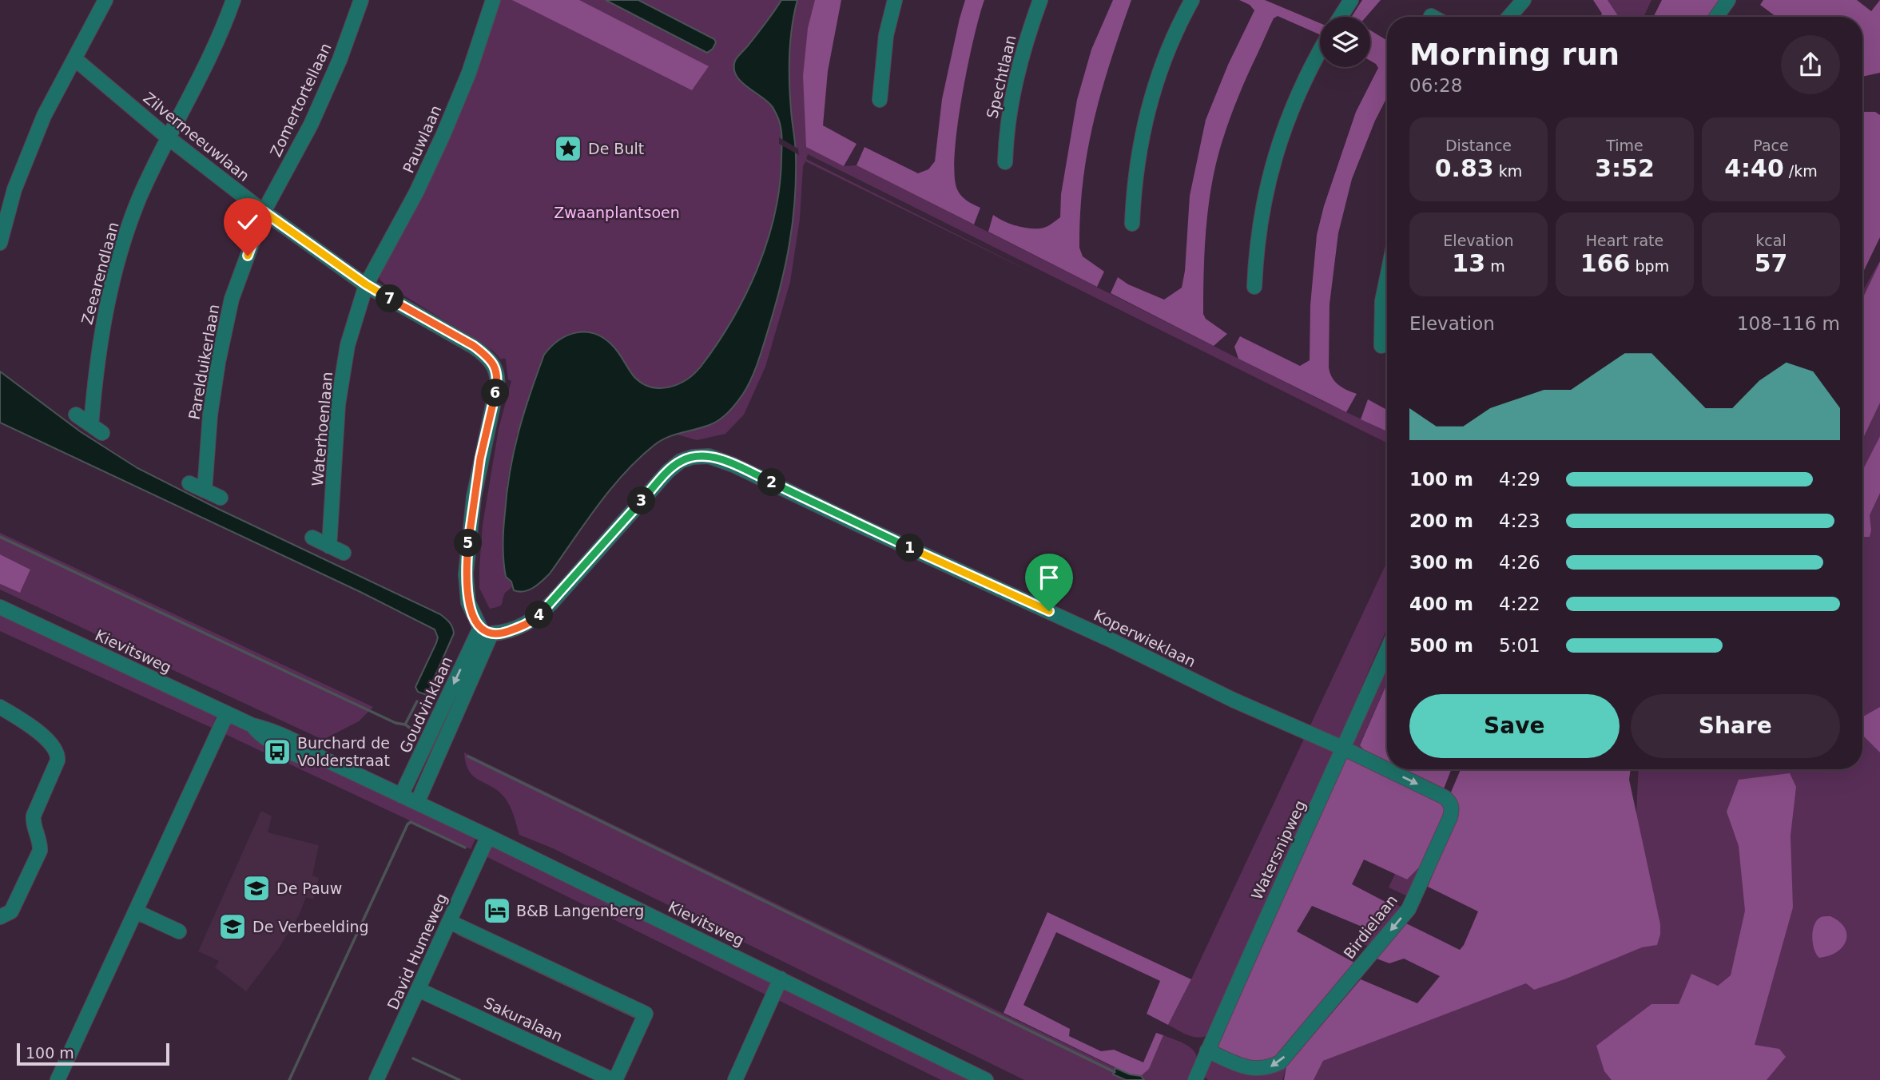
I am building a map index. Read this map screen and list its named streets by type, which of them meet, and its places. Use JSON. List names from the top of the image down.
{
  "streets": {
    "street": [
      "Spechtlaan",
      "Zomertortellaan",
      "Zilvermeeuwlaan",
      "Pauwlaan",
      "Zeearendlaan",
      "Parelduikerlaan",
      "Waterhoenlaan",
      "Koperwieklaan",
      "Kievitsweg",
      "Goudvinklaan",
      "Watersnipweg",
      "Birdielaan",
      "David Humeweg",
      "Sakuralaan"
    ]
  },
  "crossings": [
    ["Zomertortellaan", "Zilvermeeuwlaan"],
    ["Zomertortellaan", "Parelduikerlaan"],
    ["Zilvermeeuwlaan", "Pauwlaan"],
    ["Zilvermeeuwlaan", "Zeearendlaan"],
    ["Zilvermeeuwlaan", "Parelduikerlaan"],
    ["Zilvermeeuwlaan", "Waterhoenlaan"],
    ["Zilvermeeuwlaan", "Koperwieklaan"],
    ["Zilvermeeuwlaan", "Goudvinklaan"],
    ["Pauwlaan", "Waterhoenlaan"],
    ["Koperwieklaan", "Goudvinklaan"],
    ["Koperwieklaan", "Watersnipweg"],
    ["Koperwieklaan", "Birdielaan"],
    ["Kievitsweg", "Goudvinklaan"],
    ["Kievitsweg", "David Humeweg"],
    ["Watersnipweg", "Birdielaan"],
    ["David Humeweg", "Sakuralaan"]
  ],
  "parks": ["Zwaanplantsoen"],
  "places": {
    "place": ["De Bult"],
    "bus stop": ["Burchard de Volderstraat"],
    "school or university": ["De Pauw", "De Verbeelding"],
    "hotel": ["B&B Langenberg"]
  },
  "scale_bar": "100 m",
  "page": {
    "heading": ["Morning run", "06:28"],
    "stats": [
      ["Distance", "0.83 km"],
      ["Time", "3:52"],
      ["Pace", "4:40 /km"],
      ["Elevation", "13 m"],
      ["Heart rate", "166 bpm"],
      ["kcal", "57"]
    ],
    "pins": [
      "7",
      "6",
      "2",
      "3",
      "5",
      "1",
      "4"
    ],
    "chart": ["Elevation", "108–116 m"],
    "list": [
      {
        "name": "100 m",
        "note": "4:29"
      },
      {
        "name": "200 m",
        "note": "4:23"
      },
      {
        "name": "300 m",
        "note": "4:26"
      },
      {
        "name": "400 m",
        "note": "4:22"
      },
      {
        "name": "500 m",
        "note": "5:01"
      }
    ],
    "buttons": ["Save", "Share"],
    "scale": "100 m"
  }
}
